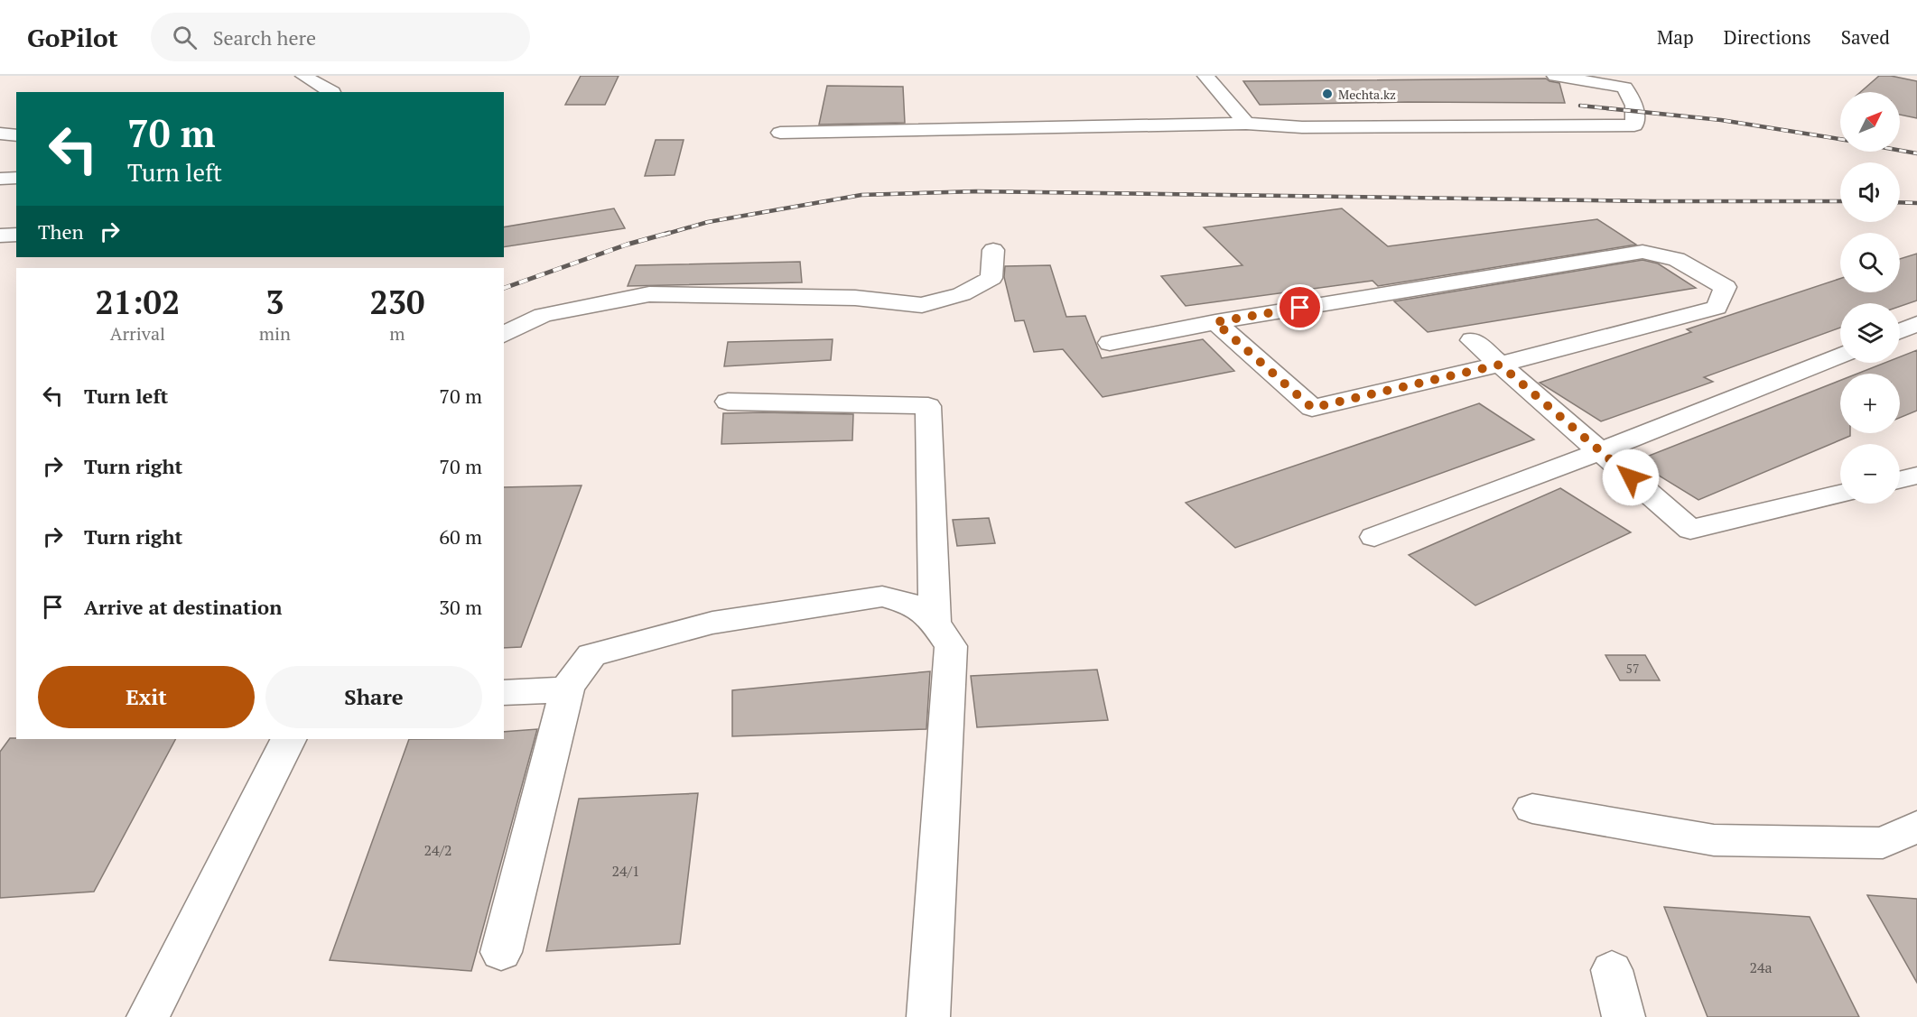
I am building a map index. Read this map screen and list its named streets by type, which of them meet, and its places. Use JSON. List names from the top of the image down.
{
  "places": ["Mechta.kz"],
  "house_numbers": [
    "57",
    "24/2",
    "24/1",
    "24а"
  ],
  "north": "top right",
  "page": {
    "header": "GoPilot",
    "search": "Search here",
    "nav": ["Map", "Directions", "Saved"],
    "map_buttons": ["+", "−"],
    "turn": ["70 m", "Turn left"],
    "then": "Then",
    "eta": [
      "21:02",
      "Arrival",
      "3",
      "min",
      "230",
      "m"
    ],
    "list": [
      {
        "name": "Turn left",
        "value": "70 m"
      },
      {
        "name": "Turn right",
        "value": "70 m"
      },
      {
        "name": "Turn right",
        "value": "60 m"
      },
      {
        "name": "Arrive at destination",
        "value": "30 m"
      }
    ],
    "buttons": ["Exit", "Share"]
  }
}
